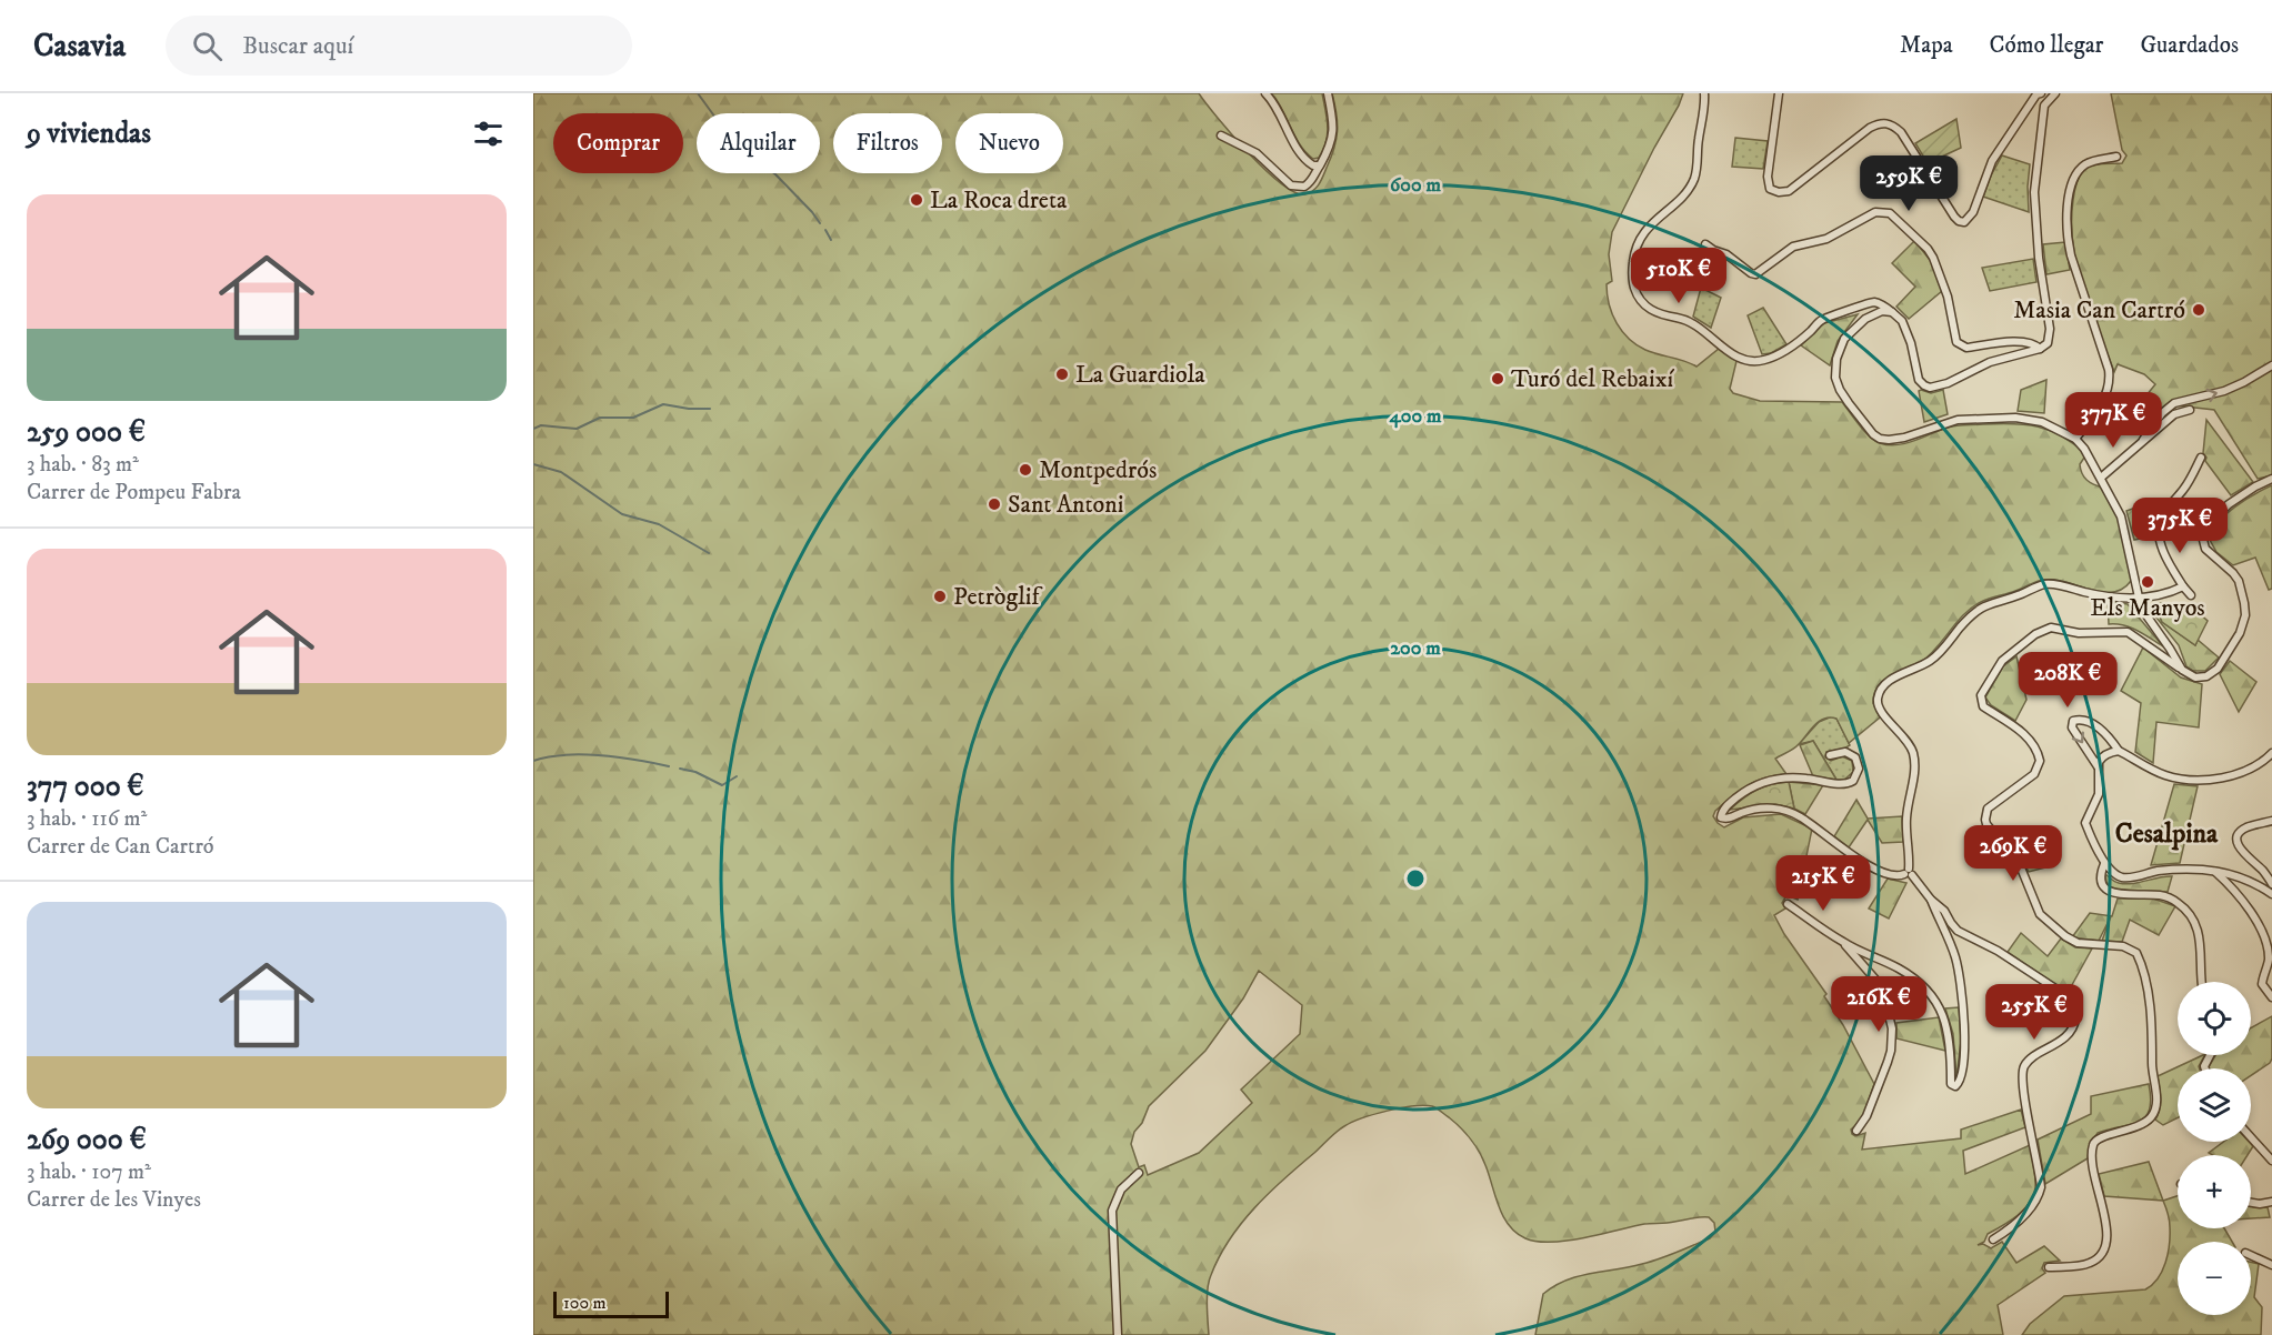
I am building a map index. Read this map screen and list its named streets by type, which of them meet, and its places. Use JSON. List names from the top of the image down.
{
  "districts": ["Cesalpina"],
  "places": [
    "La Roca dreta",
    "Masia Can Cartró",
    "La Guardiola",
    "Turó del Rebaixí",
    "Montpedrós",
    "Sant Antoni",
    "Els Manyos",
    "Petròglif"
  ],
  "scale_bar": "100 m",
  "page": {
    "header": "Casavia",
    "search": "Buscar aquí",
    "nav": ["Mapa", "Cómo llegar", "Guardados"],
    "heading": "9 viviendas",
    "chip": [
      "Comprar",
      "Alquilar",
      "Filtros",
      "Nuevo"
    ],
    "price": [
      "259K €",
      "510K €",
      "377K €",
      "375K €",
      "208K €",
      "269K €",
      "215K €",
      "216K €",
      "255K €"
    ],
    "list": [
      {
        "name": "259 000 €",
        "note": "3 hab. · 83 m² · Carrer de Pompeu Fabra"
      },
      {
        "name": "377 000 €",
        "note": "3 hab. · 116 m² · Carrer de Can Cartró"
      },
      {
        "name": "269 000 €",
        "note": "3 hab. · 107 m² · Carrer de les Vinyes"
      }
    ],
    "map_buttons": ["+", "−"],
    "scale": "100 m"
  },
  "rings": ["600 m", "400 m", "200 m"]
}
